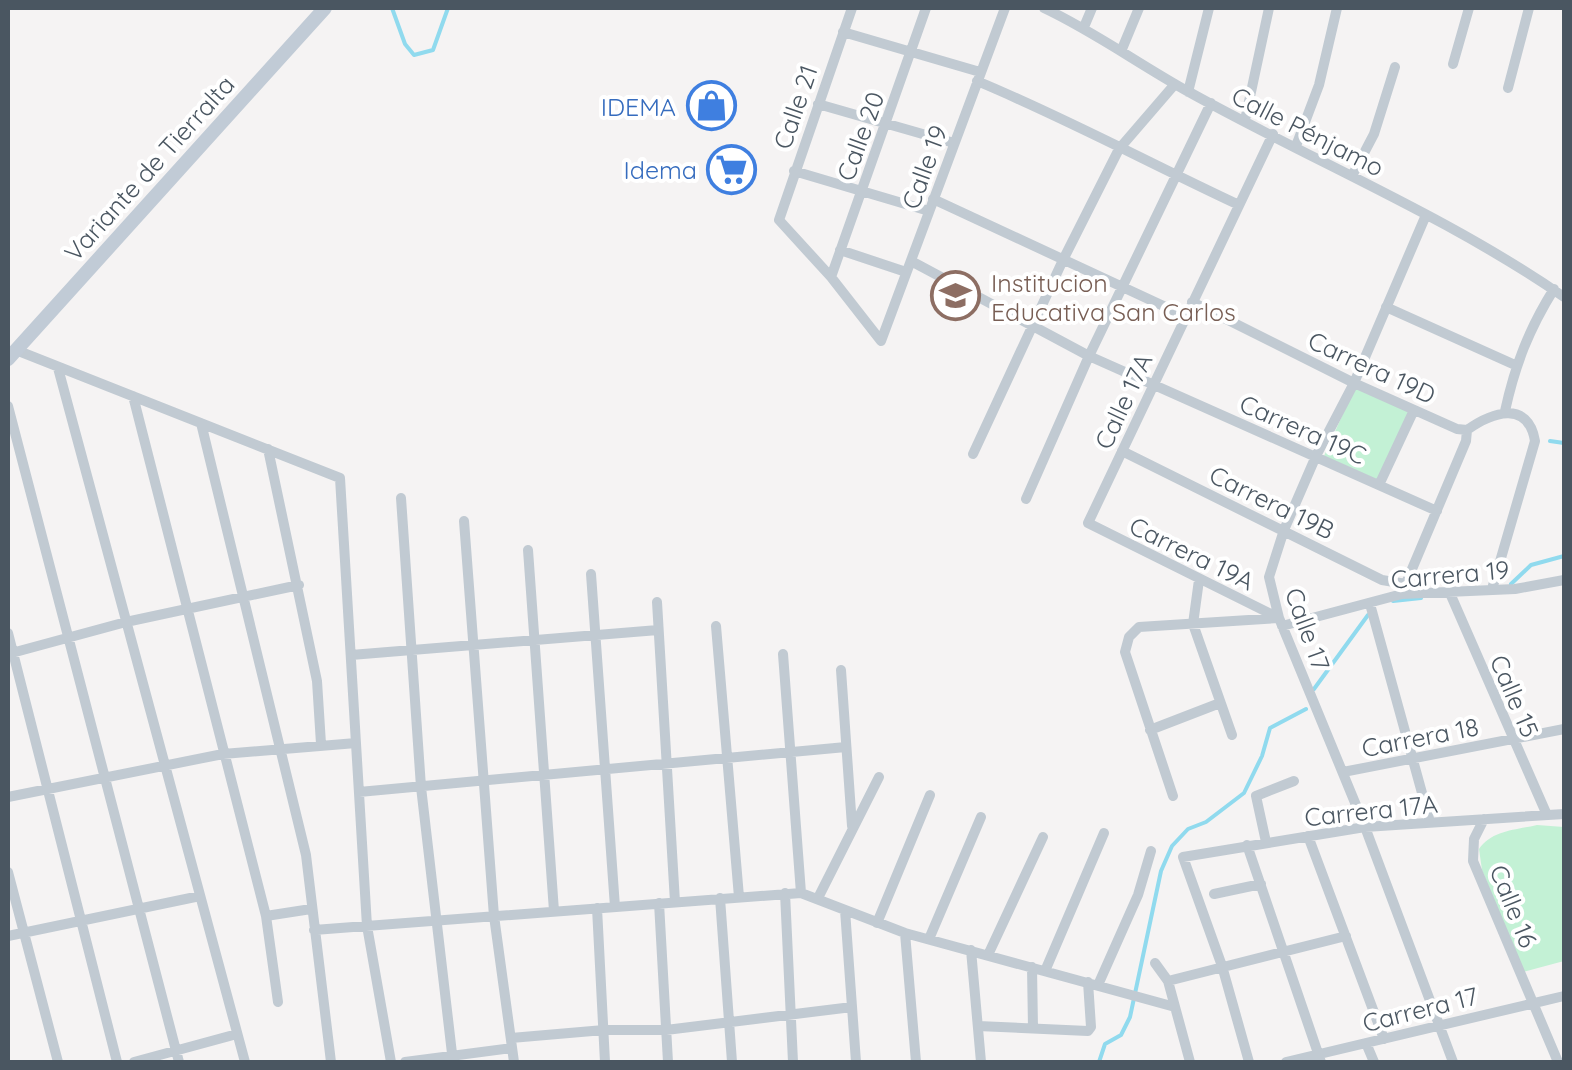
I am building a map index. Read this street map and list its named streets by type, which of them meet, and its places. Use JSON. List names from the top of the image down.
{
  "streets": {
    "main road": ["Variante de Tierralta"],
    "street": [
      "Calle 21",
      "Calle Pénjamo",
      "Calle 20",
      "Calle 19",
      "Carrera 19D",
      "Calle 17A",
      "Carrera 19C",
      "Carrera 19B",
      "Carrera 19A",
      "Carrera 19",
      "Calle 17",
      "Calle 15",
      "Carrera 18",
      "Carrera 17A",
      "Calle 16",
      "Carrera 17"
    ]
  },
  "crossings": [
    ["Calle 21", "Calle 20"],
    ["Calle 21", "Calle 19"],
    ["Calle Pénjamo", "Calle 17A"],
    ["Calle Pénjamo", "Calle 17"],
    ["Calle 20", "Calle 19"],
    ["Calle 19", "Carrera 19C"],
    ["Carrera 19D", "Calle 17A"],
    ["Carrera 19D", "Calle 17"],
    ["Calle 17A", "Carrera 19C"],
    ["Calle 17A", "Carrera 19B"],
    ["Calle 17A", "Carrera 19A"],
    ["Carrera 19C", "Calle 17"],
    ["Carrera 19B", "Carrera 19"],
    ["Carrera 19B", "Calle 17"],
    ["Carrera 19A", "Carrera 19"],
    ["Carrera 19A", "Calle 17"],
    ["Carrera 19", "Calle 17"],
    ["Carrera 19", "Calle 15"],
    ["Calle 17", "Carrera 18"],
    ["Calle 17", "Carrera 17A"],
    ["Calle 17", "Carrera 17"],
    ["Calle 15", "Carrera 18"],
    ["Calle 15", "Carrera 17A"],
    ["Carrera 17A", "Calle 16"],
    ["Calle 16", "Carrera 17"]
  ],
  "places": {
    "shop": ["IDEMA"],
    "supermarket": ["Idema"],
    "school or university": ["Institucion Educativa San Carlos"]
  }
}
